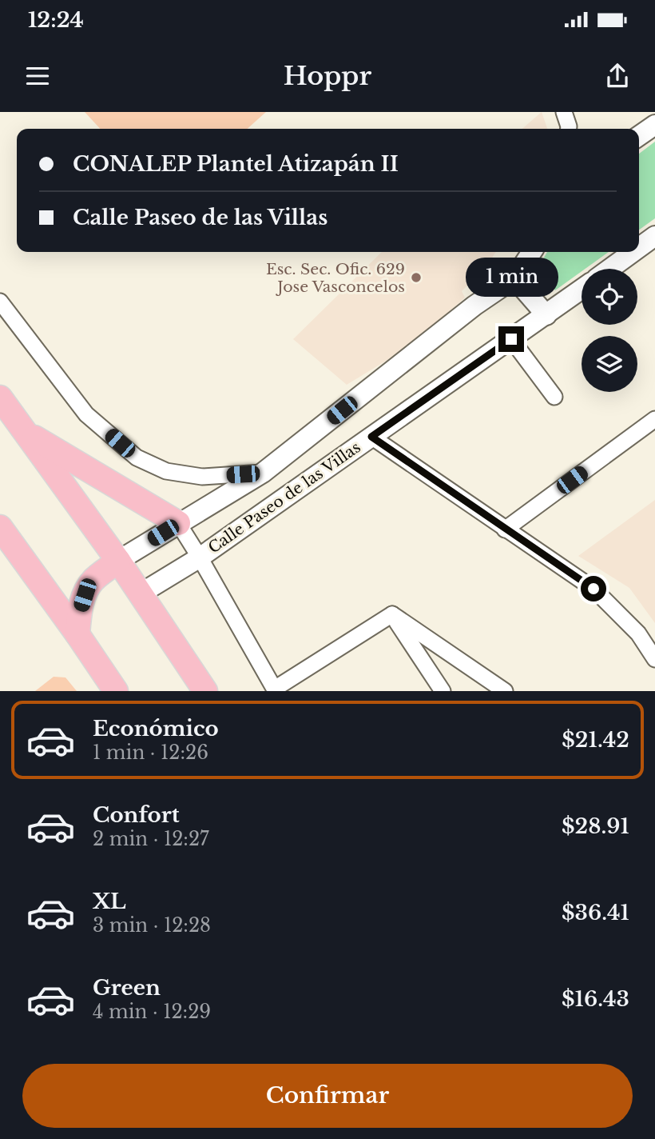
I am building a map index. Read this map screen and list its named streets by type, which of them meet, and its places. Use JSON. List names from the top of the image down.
{
  "streets": {
    "street": ["Calle Paseo de las Villas"]
  },
  "places": ["Esc. Sec. Ofic. 629 Jose Vasconcelos"],
  "page": {
    "status": "12:24",
    "header": "Hoppr",
    "banner": ["CONALEP Plantel Atizapán II", "Calle Paseo de las Villas"],
    "bubble": "1 min",
    "list": [
      {
        "name": "Económico",
        "note": "1 min · 12:26",
        "value": "$21.42"
      },
      {
        "name": "Confort",
        "note": "2 min · 12:27",
        "value": "$28.91"
      },
      {
        "name": "XL",
        "note": "3 min · 12:28",
        "value": "$36.41"
      },
      {
        "name": "Green",
        "note": "4 min · 12:29",
        "value": "$16.43"
      }
    ],
    "buttons": "Confirmar"
  }
}
